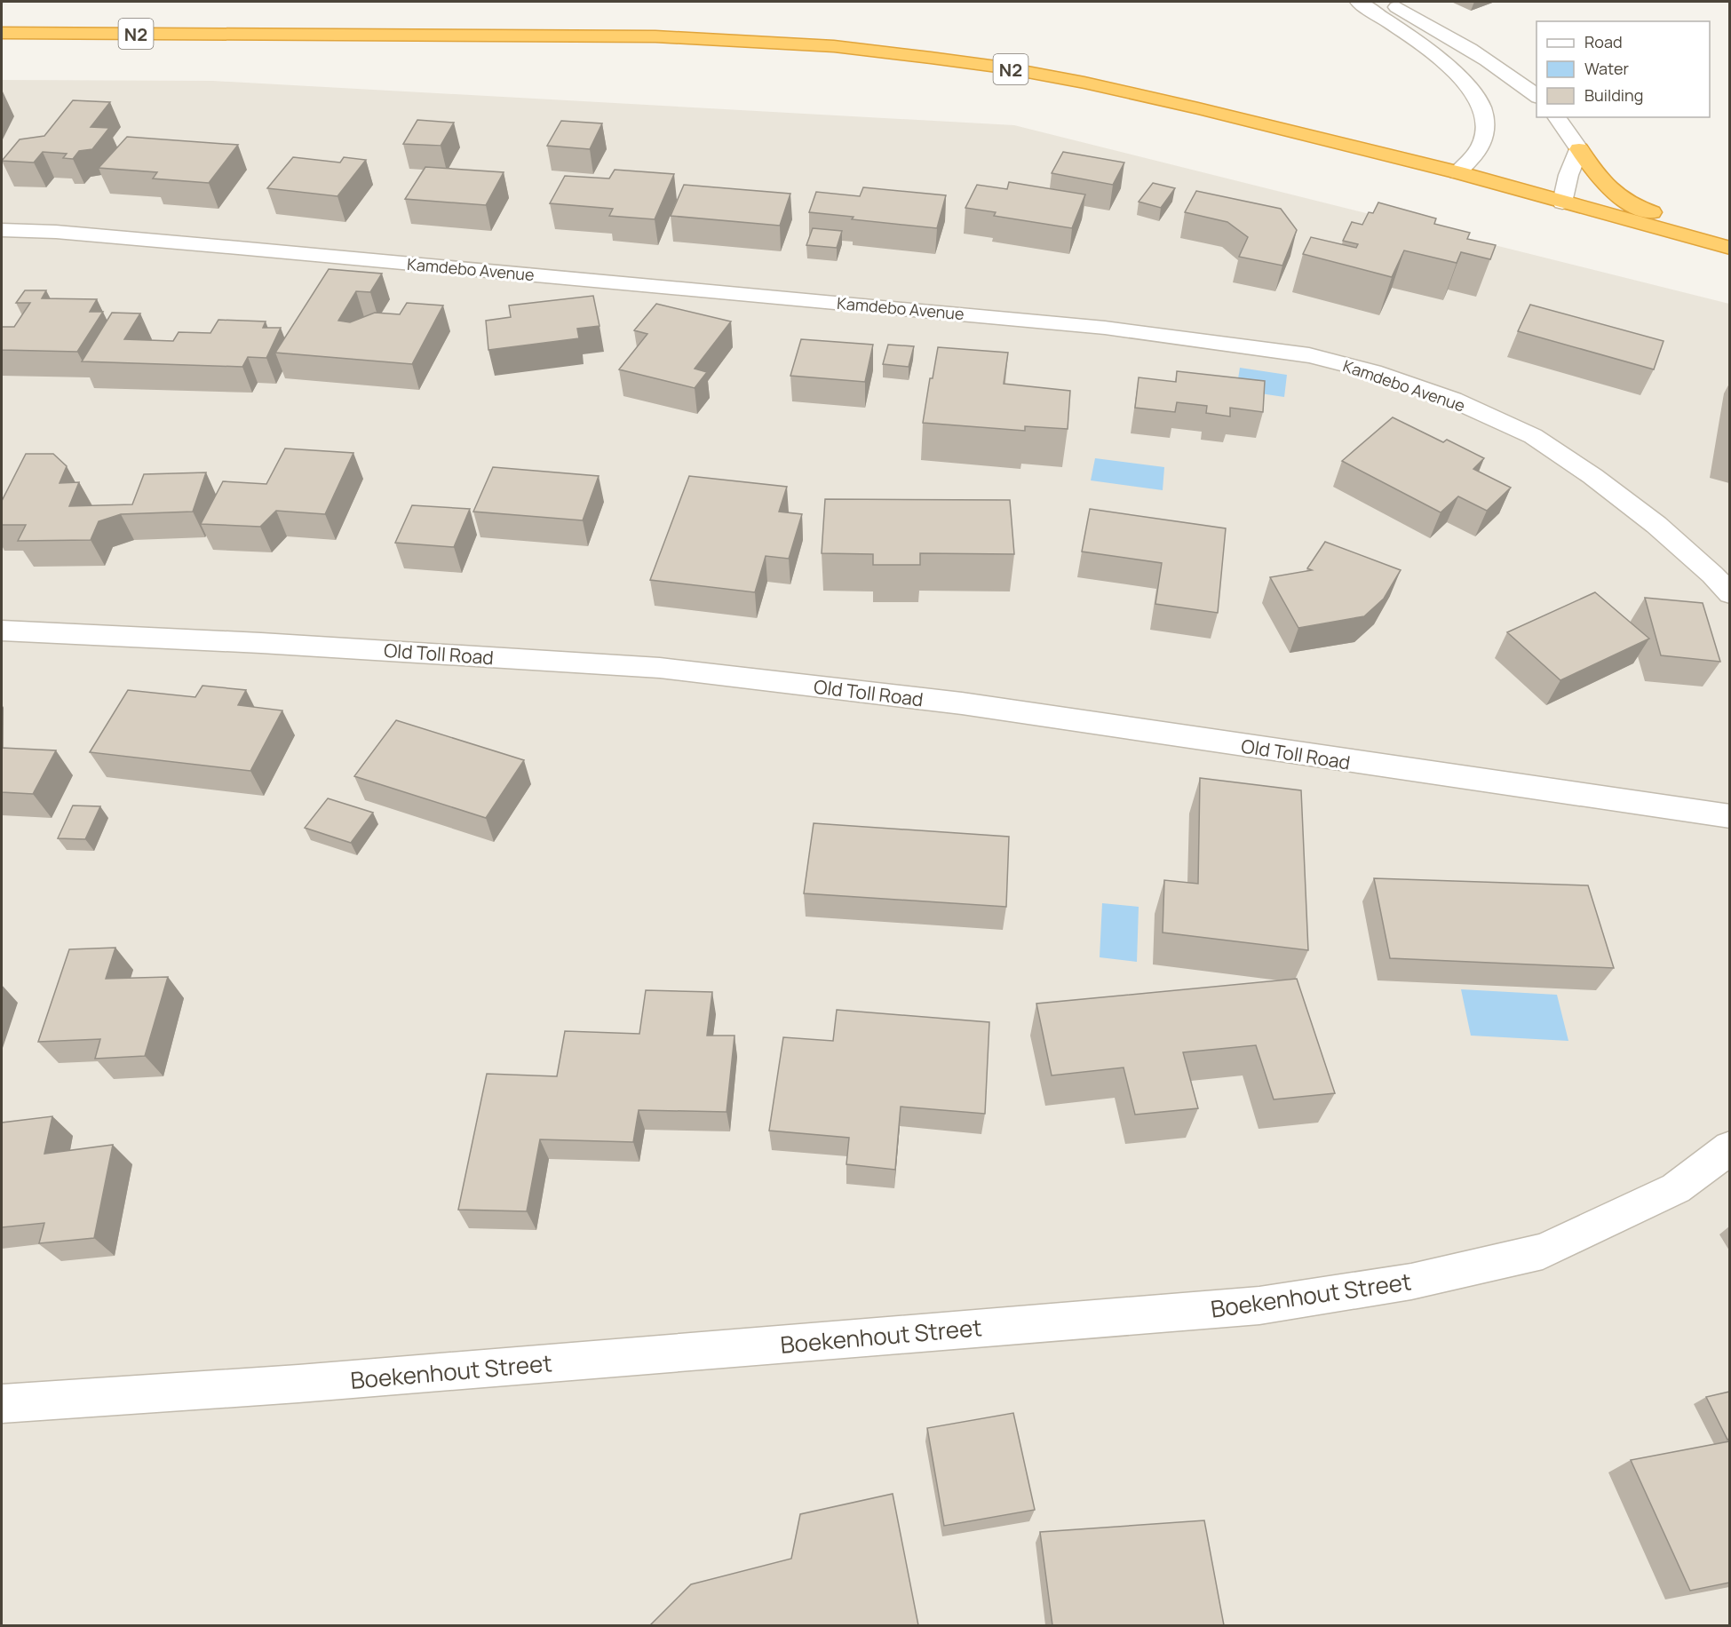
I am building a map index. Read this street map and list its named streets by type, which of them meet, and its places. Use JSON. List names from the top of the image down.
{
  "streets": {
    "highway": ["N2"],
    "street": ["Kamdebo Avenue", "Old Toll Road", "Boekenhout Street"]
  },
  "legend": ["Road", "Water", "Building"]
}
